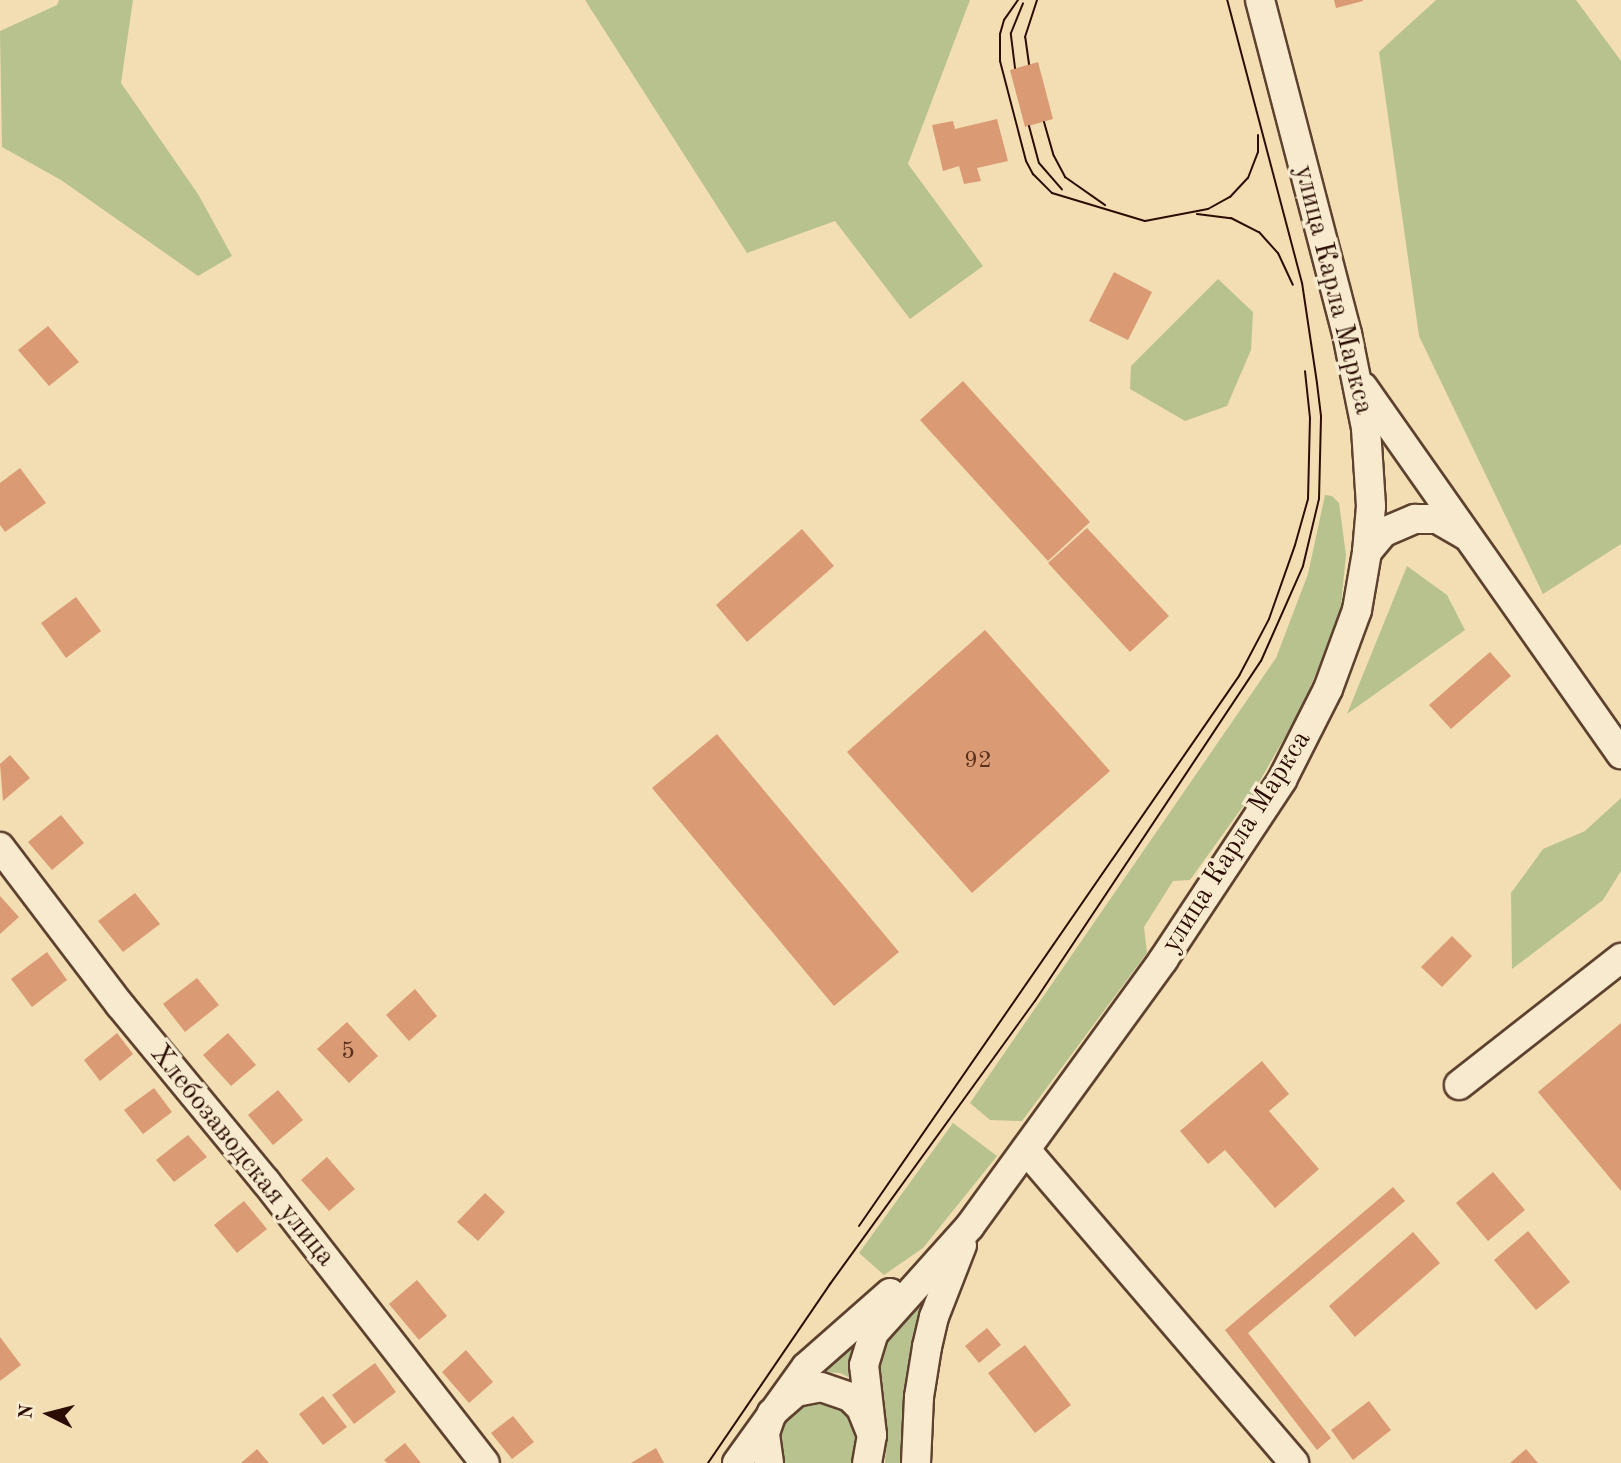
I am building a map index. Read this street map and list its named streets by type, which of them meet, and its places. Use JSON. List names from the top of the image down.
{
  "streets": {
    "street": ["улица Карла Маркса", "Хлебозаводская улица"]
  },
  "house_numbers": ["92", "5"],
  "north": "left"
}
